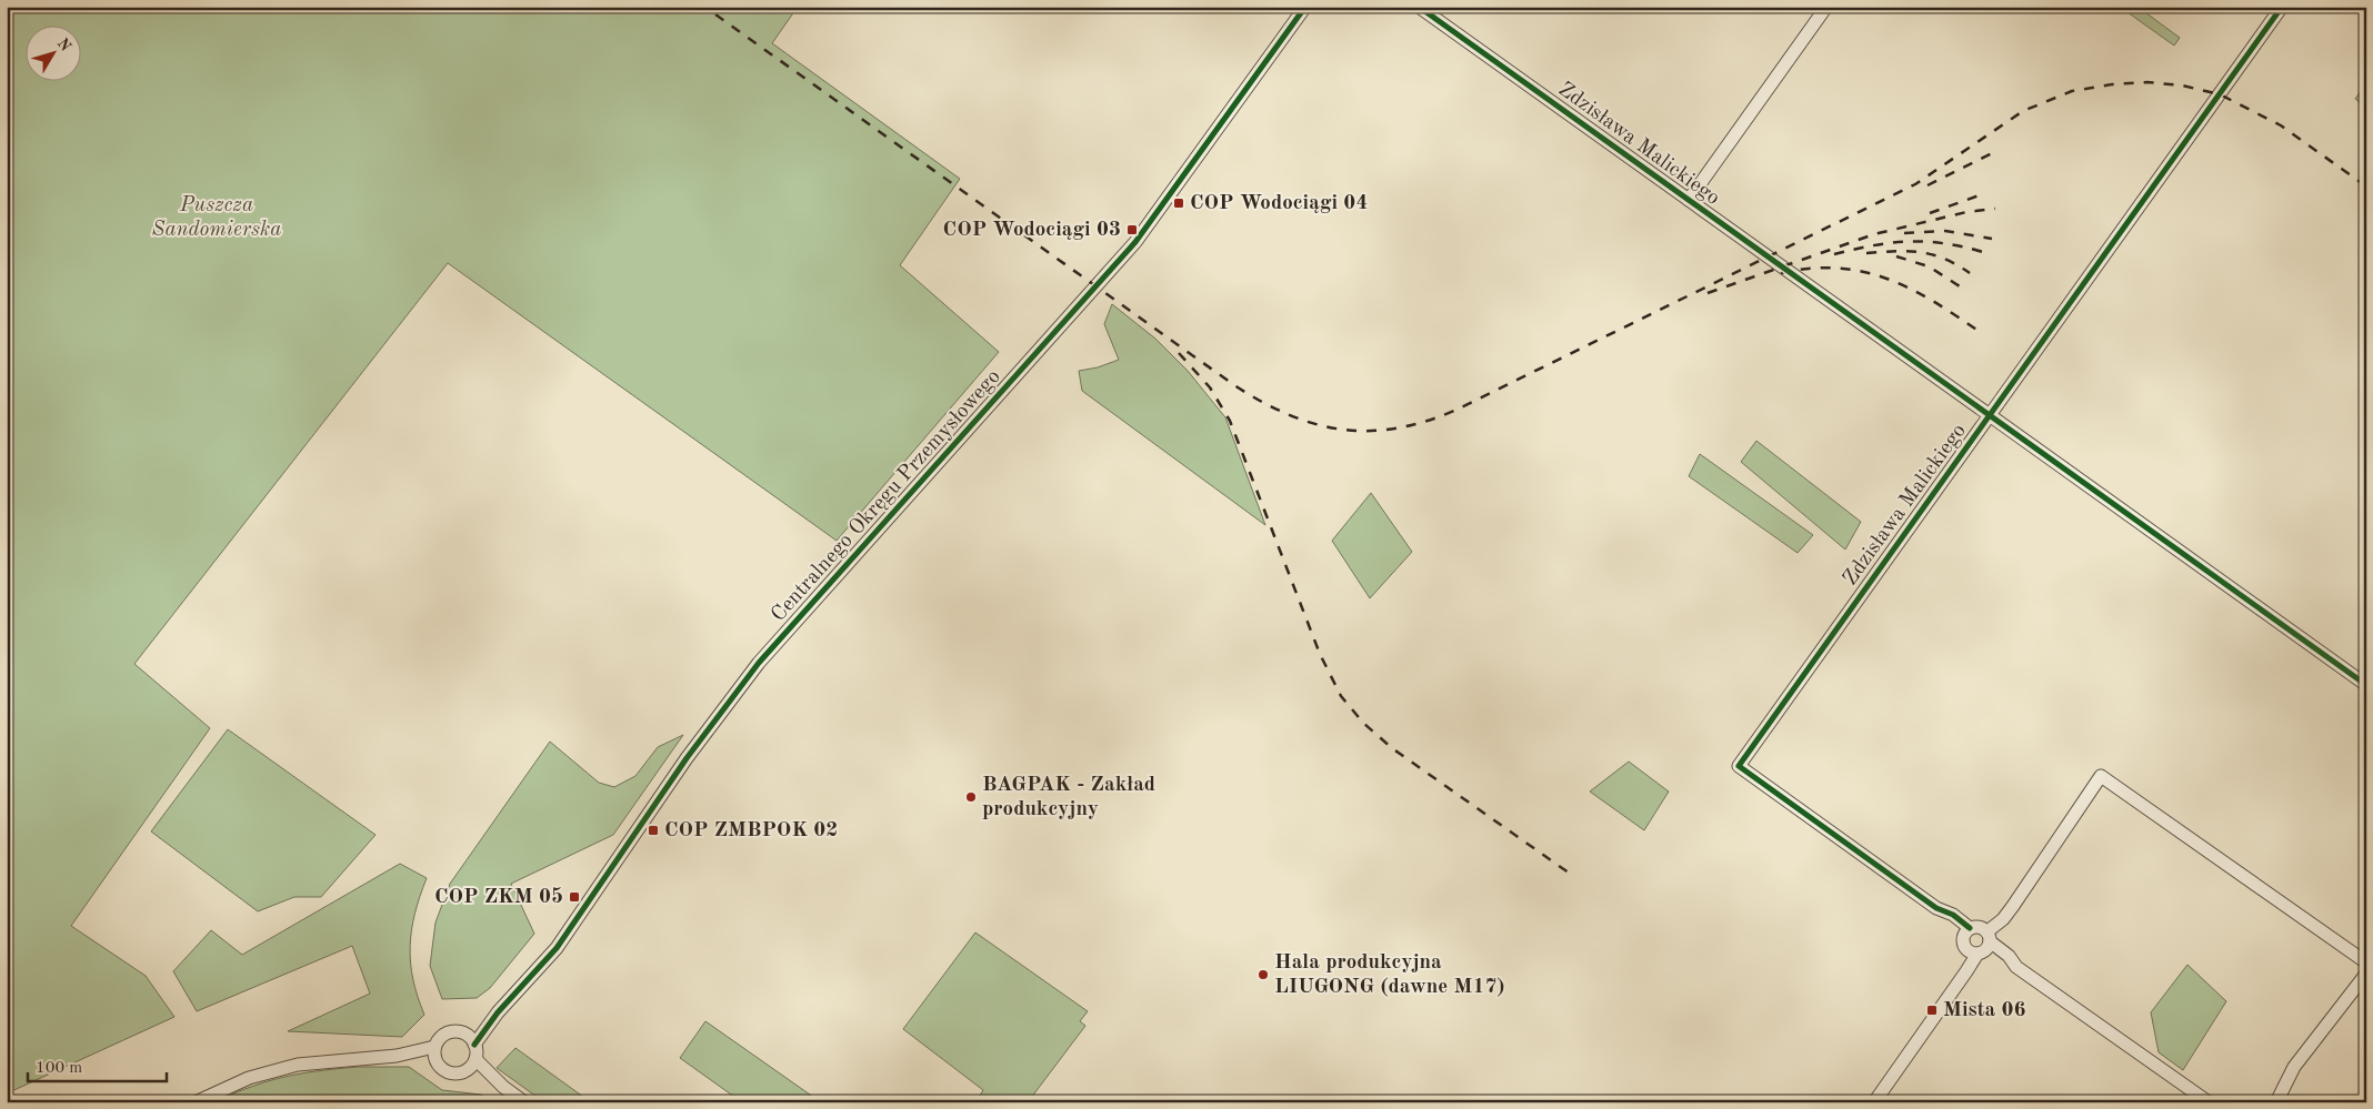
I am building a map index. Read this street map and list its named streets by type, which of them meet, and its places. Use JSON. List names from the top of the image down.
{
  "streets": {
    "street": ["Zdzisława Malickiego", "Centralnego Okręgu Przemysłowego"]
  },
  "parks": ["Puszcza Sandomierska"],
  "places": {
    "transit": [
      "COP Wodociągi 04",
      "COP Wodociągi 03",
      "COP ZMBPOK 02",
      "COP ZKM 05",
      "Mista 06"
    ],
    "other": ["BAGPAK - Zakład produkcyjny", "Hala produkcyjna LIUGONG (dawne M17)"]
  },
  "scale_bar": "100 m",
  "north": "top right"
}
